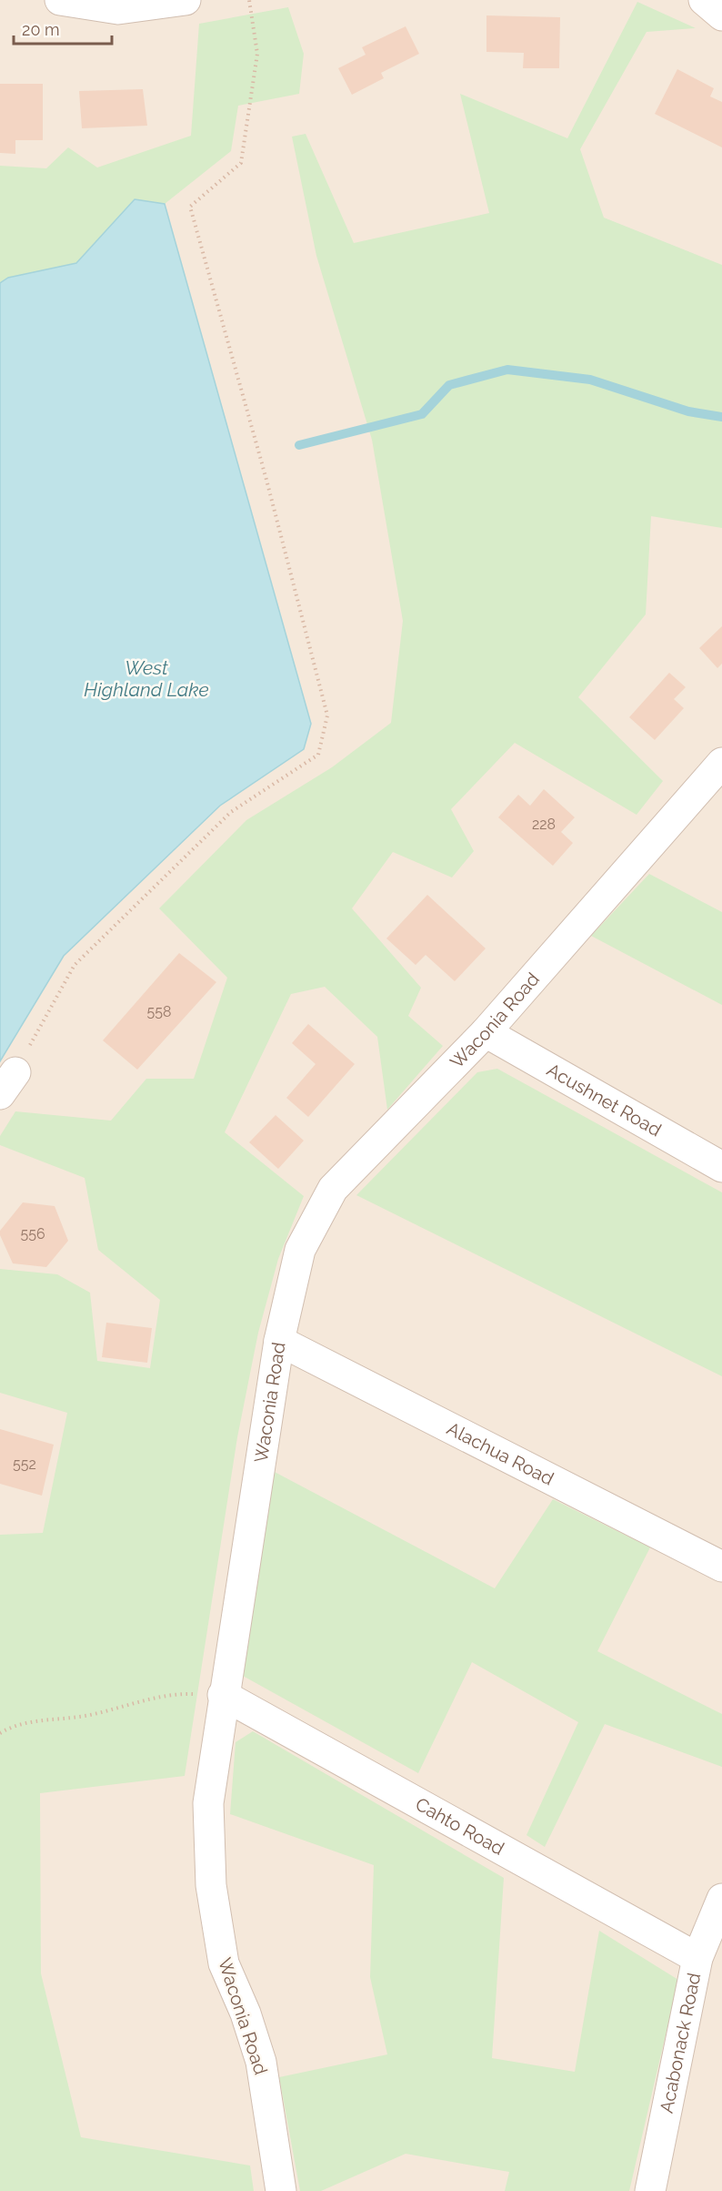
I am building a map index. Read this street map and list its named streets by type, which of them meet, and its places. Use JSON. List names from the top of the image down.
{
  "streets": {
    "street": [
      "Waconia Road",
      "Acushnet Road",
      "Alachua Road",
      "Cahto Road",
      "Acabonack Road"
    ]
  },
  "crossings": [
    ["Waconia Road", "Acushnet Road"],
    ["Waconia Road", "Alachua Road"],
    ["Waconia Road", "Cahto Road"],
    ["Cahto Road", "Acabonack Road"]
  ],
  "water": ["West Highland Lake"],
  "house_numbers": [
    "228",
    "558",
    "556",
    "552"
  ],
  "scale_bar": "20 m"
}
